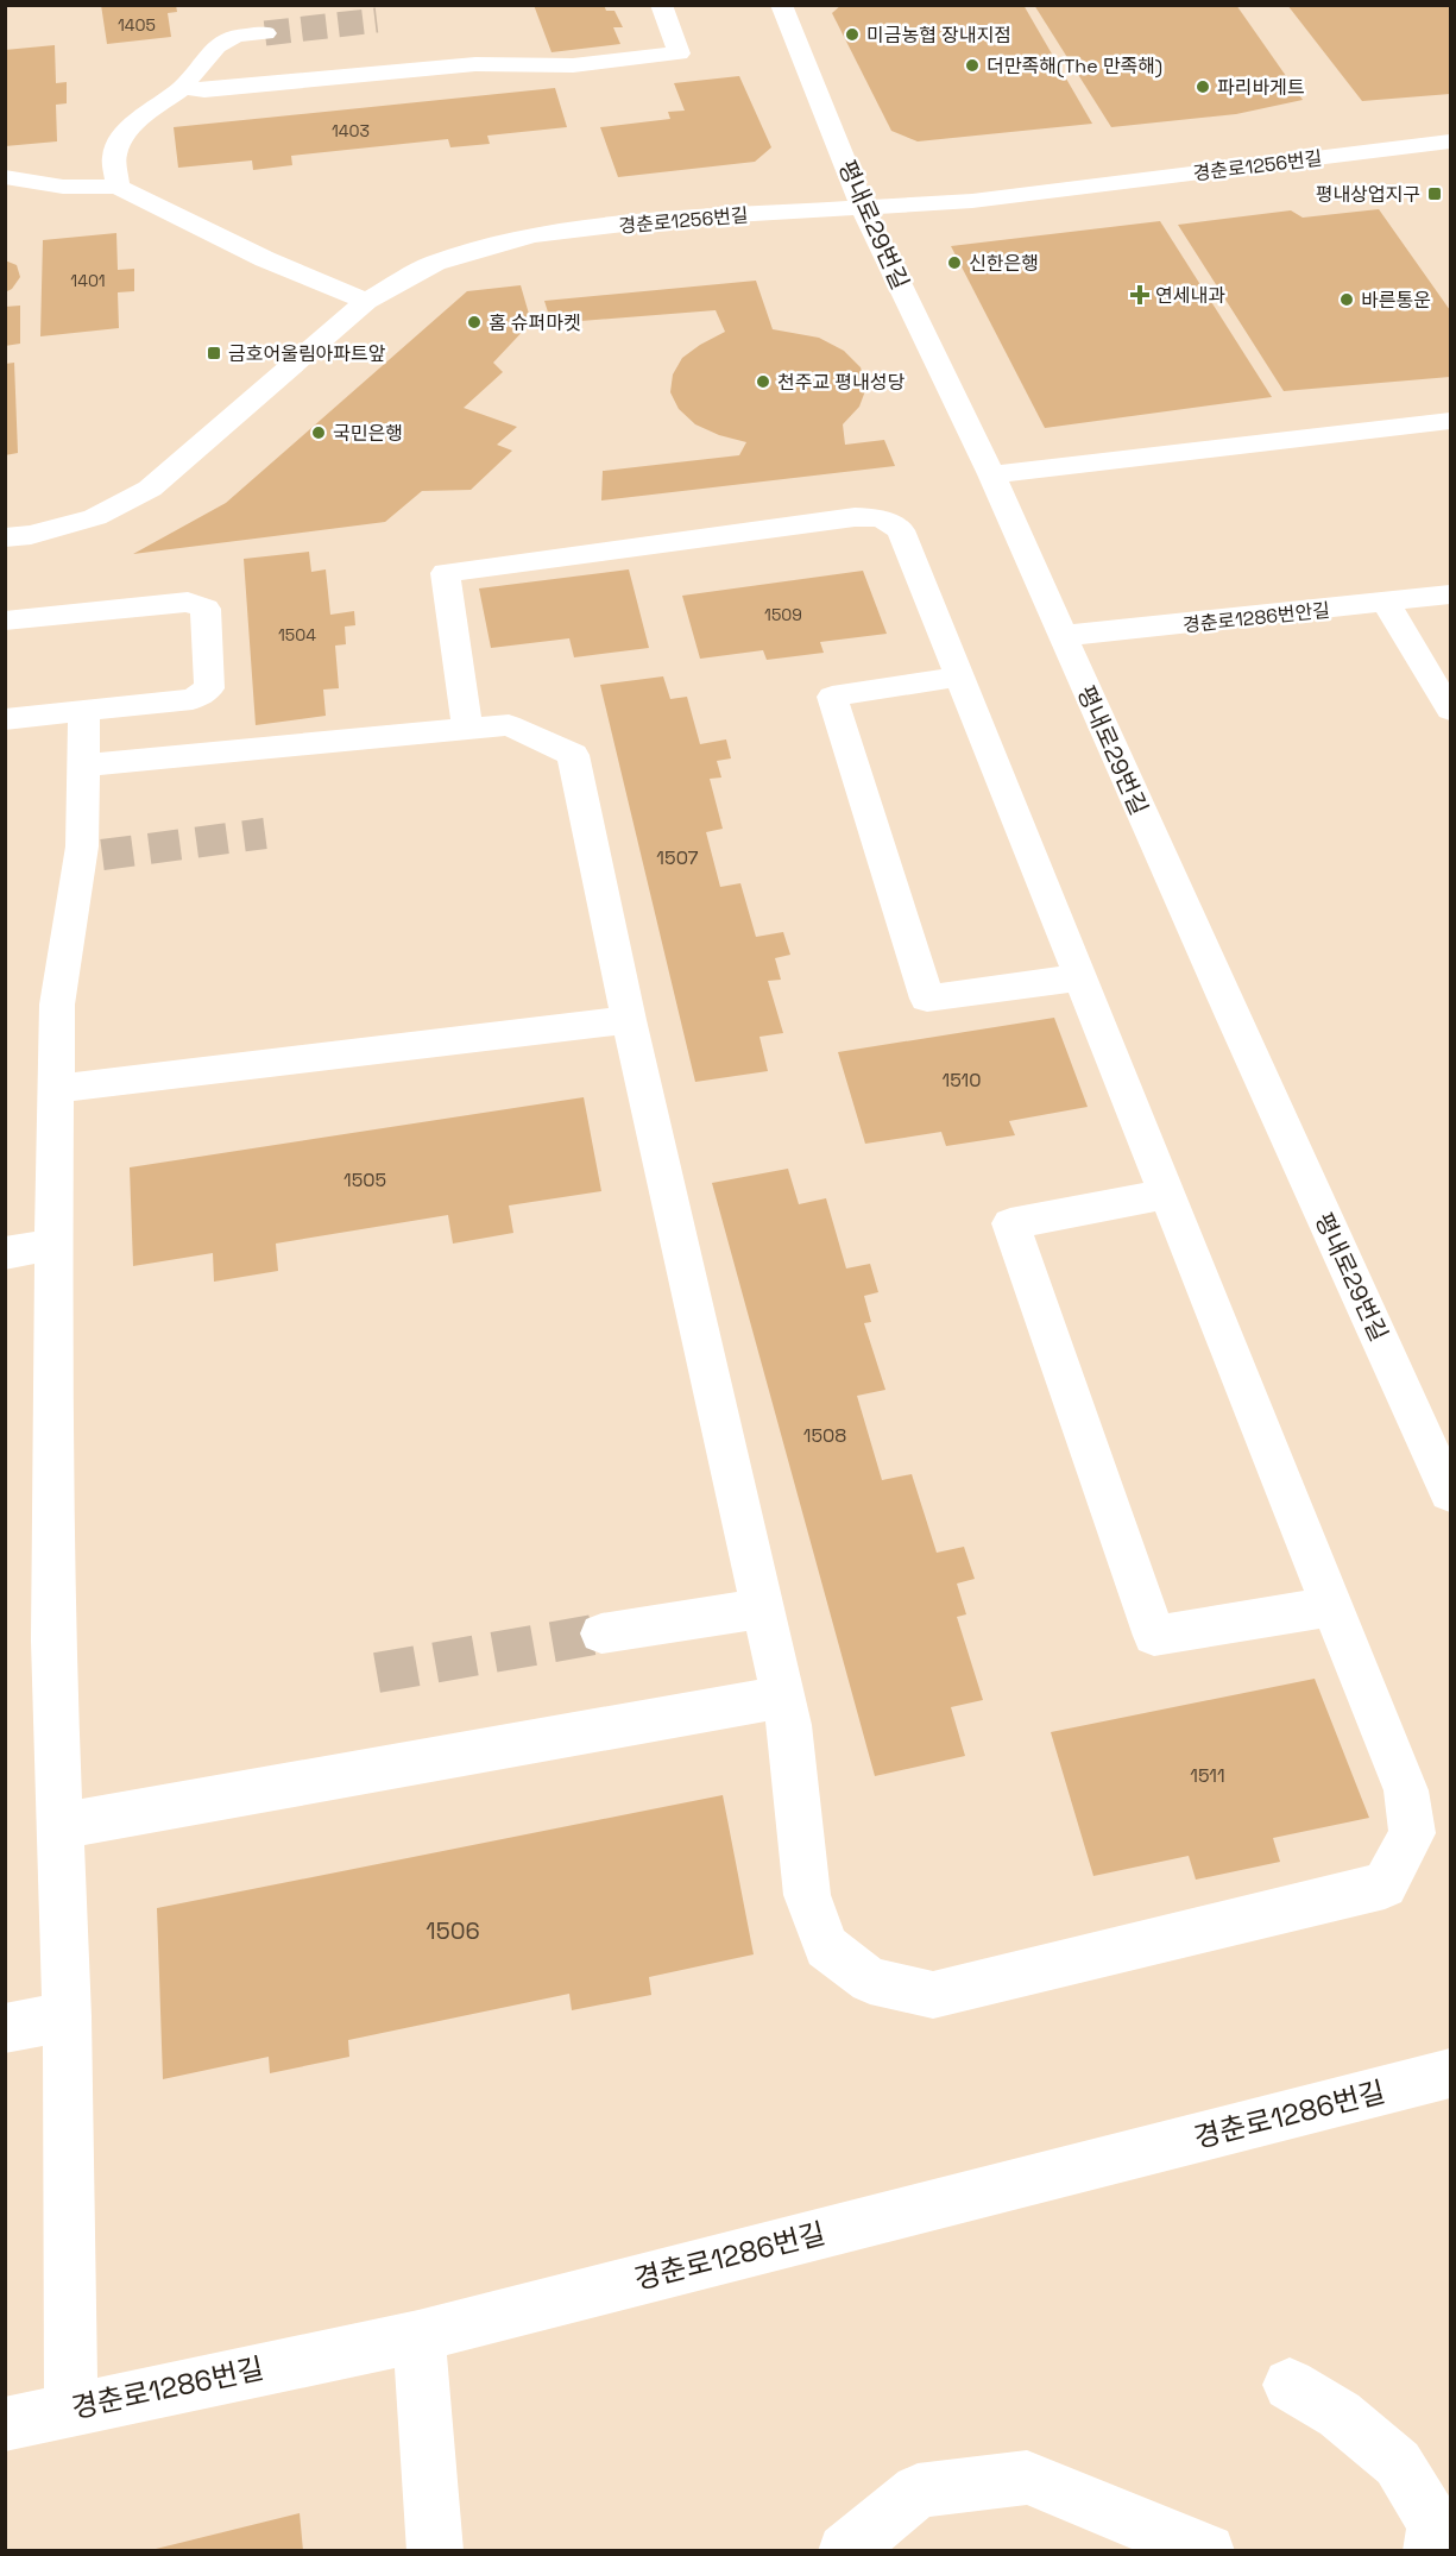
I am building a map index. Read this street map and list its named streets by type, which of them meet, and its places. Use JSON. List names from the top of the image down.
{
  "streets": {
    "street": [
      "경춘로1256번길",
      "평내로29번길",
      "경춘로1286번안길",
      "경춘로1286번길"
    ]
  },
  "crossings": [
    ["경춘로1256번길", "평내로29번길"],
    ["평내로29번길", "경춘로1286번안길"]
  ],
  "places": {
    "other": [
      "미금농협 장내지점",
      "더만족해(The 만족해)",
      "파리바게트",
      "신한은행",
      "바른통운",
      "홈 슈퍼마켓",
      "천주교 평내성당",
      "국민은행"
    ],
    "transit": ["평내상업지구", "금호어울림아파트앞"],
    "health": ["연세내과"]
  },
  "house_numbers": [
    "1405",
    "1403",
    "1401",
    "1509",
    "1504",
    "1507",
    "1510",
    "1505",
    "1508",
    "1511",
    "1506"
  ]
}
